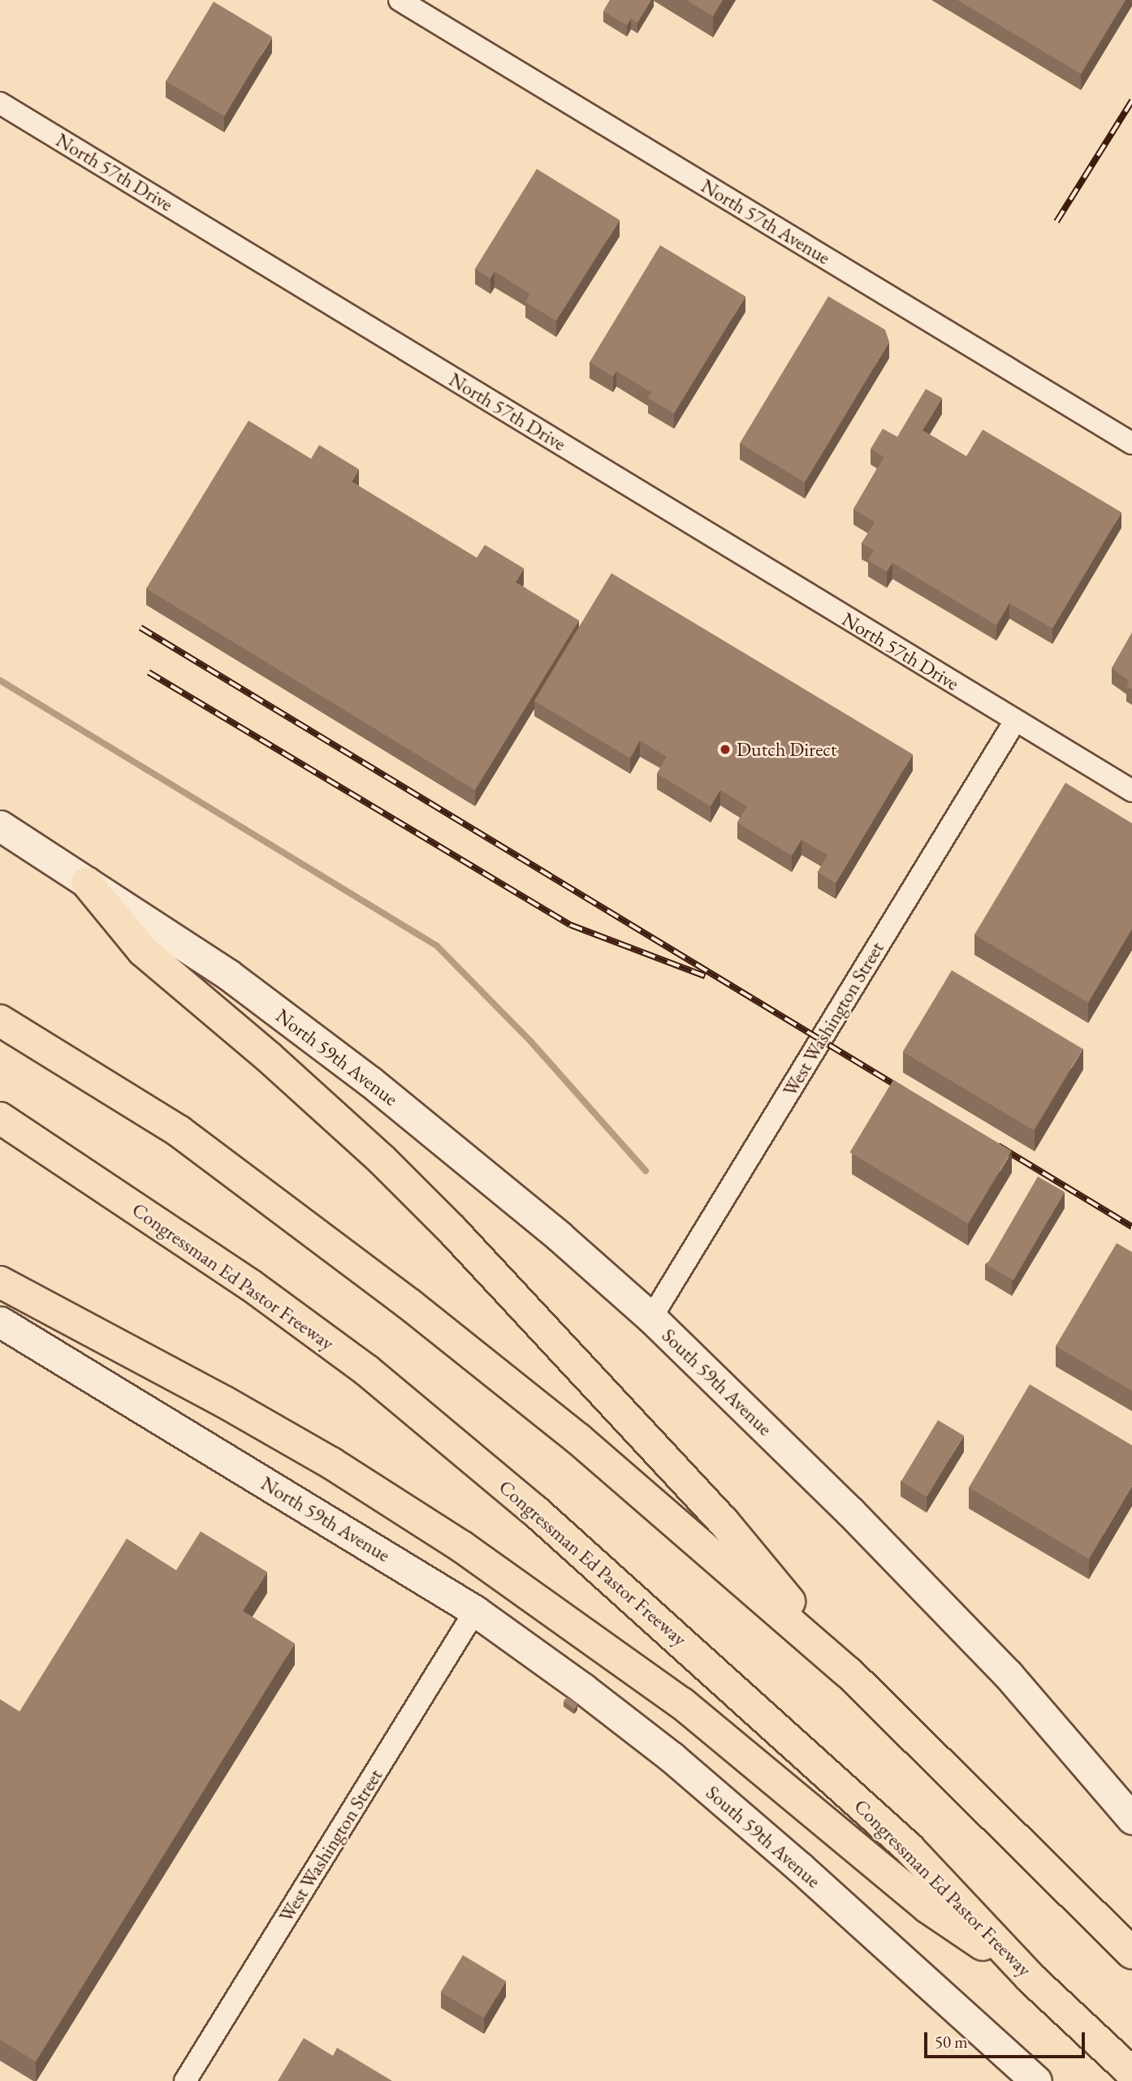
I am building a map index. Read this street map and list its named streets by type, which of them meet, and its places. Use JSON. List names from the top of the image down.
{
  "streets": {
    "highway": ["Congressman Ed Pastor Freeway"],
    "main road": ["North 59th Avenue", "South 59th Avenue"],
    "street": ["North 57th Drive", "North 57th Avenue", "West Washington Street"]
  },
  "crossings": [
    ["North 57th Drive", "West Washington Street"],
    ["West Washington Street", "North 59th Avenue"],
    ["West Washington Street", "South 59th Avenue"],
    ["North 59th Avenue", "South 59th Avenue"]
  ],
  "places": ["Dutch Direct"],
  "scale_bar": "50 m"
}
